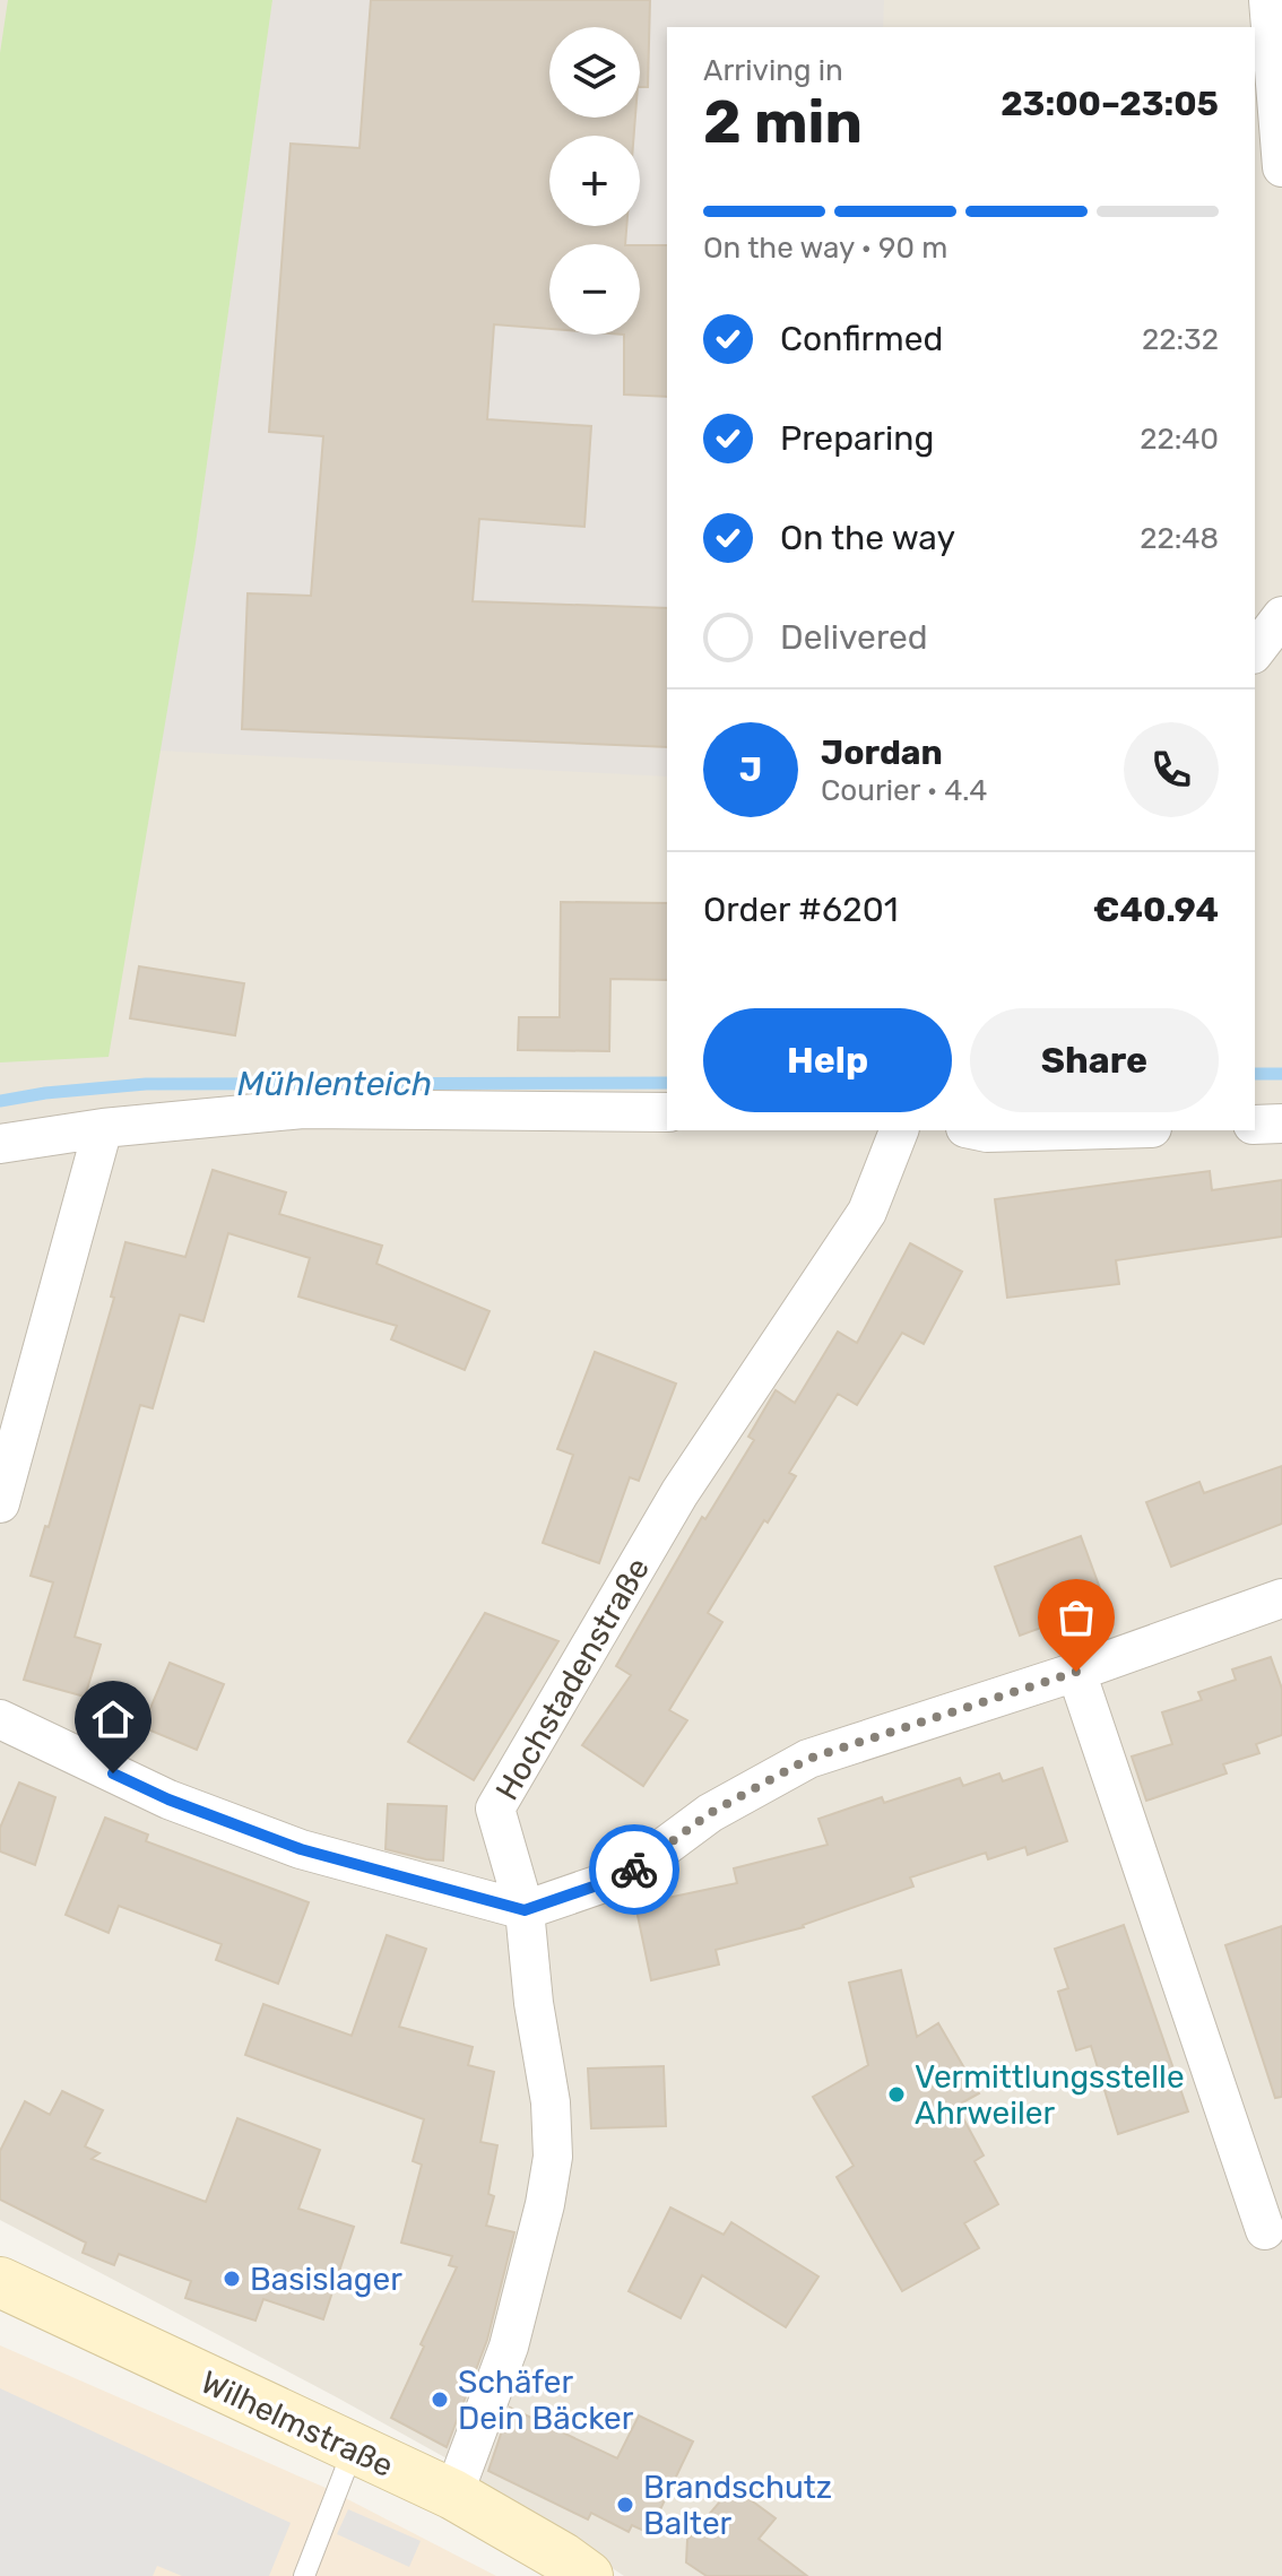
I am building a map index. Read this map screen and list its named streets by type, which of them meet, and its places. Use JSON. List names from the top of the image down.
{
  "streets": {
    "main road": ["Wilhelmstraße"],
    "street": ["Hochstadenstraße"]
  },
  "crossings": [
    ["Hochstadenstraße", "Wilhelmstraße"]
  ],
  "water": ["Mühlenteich"],
  "places": [
    "Vermittlungsstelle Ahrweiler",
    "Basislager",
    "Schäfer Dein Bäcker",
    "Brandschutz Balter"
  ],
  "page": {
    "map_buttons": ["+", "−"],
    "heading": ["2 min", "Arriving in", "23:00–23:05"],
    "panel": [
      "Jordan",
      "Courier · 4.4",
      "Order #6201",
      "€40.94"
    ],
    "bar": "On the way · 90 m",
    "list": [
      ["Confirmed", "22:32"],
      ["Preparing", "22:40"],
      ["On the way", "22:48"],
      "Delivered"
    ],
    "round": "J",
    "buttons": ["Help", "Share"]
  }
}
